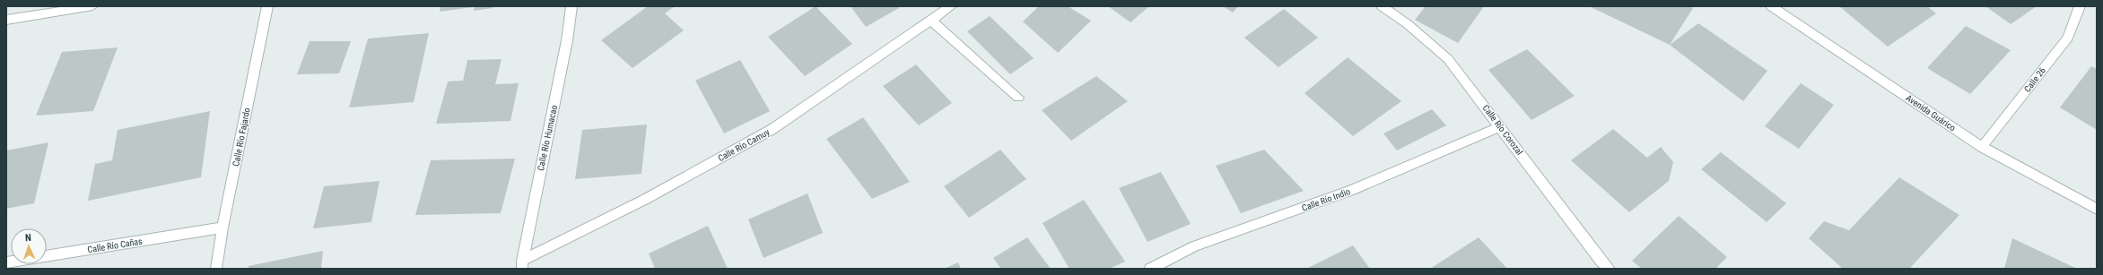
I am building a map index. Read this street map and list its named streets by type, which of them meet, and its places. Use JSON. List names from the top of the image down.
{
  "streets": {
    "street": [
      "Calle 26",
      "Avenida Guárico",
      "Calle Río Corozal",
      "Calle Río Fajardo",
      "Calle Río Humacao",
      "Calle Río Camuy",
      "Calle Río Indio",
      "Calle Río Cañas"
    ]
  },
  "crossings": [
    ["Calle 26", "Avenida Guárico"],
    ["Calle Río Corozal", "Calle Río Indio"],
    ["Calle Río Fajardo", "Calle Río Cañas"],
    ["Calle Río Humacao", "Calle Río Camuy"]
  ],
  "north": "top"
}
